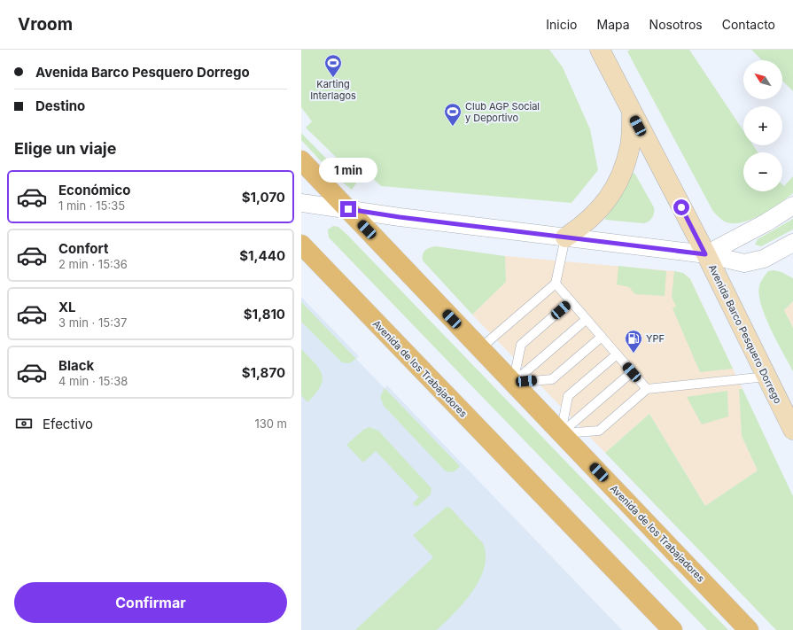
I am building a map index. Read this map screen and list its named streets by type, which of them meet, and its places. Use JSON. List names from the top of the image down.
{
  "streets": {
    "main road": ["Avenida Barco Pesquero Dorrego", "Avenida de los Trabajadores"]
  },
  "places": {
    "sports": ["Karting Interlagos", "Club AGP Social y Deportivo"],
    "fuel station": ["YPF"]
  },
  "north": "top left",
  "page": {
    "header": "Vroom",
    "nav": [
      "Inicio",
      "Mapa",
      "Nosotros",
      "Contacto"
    ],
    "banner": ["Avenida Barco Pesquero Dorrego", "Destino"],
    "map_buttons": ["+", "−"],
    "heading": "Elige un viaje",
    "bubble": "1 min",
    "list": [
      {
        "name": "Económico",
        "note": "1 min · 15:35",
        "value": "$1,070"
      },
      {
        "name": "Confort",
        "note": "2 min · 15:36",
        "value": "$1,440"
      },
      {
        "name": "XL",
        "note": "3 min · 15:37",
        "value": "$1,810"
      },
      {
        "name": "Black",
        "note": "4 min · 15:38",
        "value": "$1,870"
      }
    ],
    "pay": ["Efectivo", "130 m"],
    "buttons": "Confirmar"
  }
}
